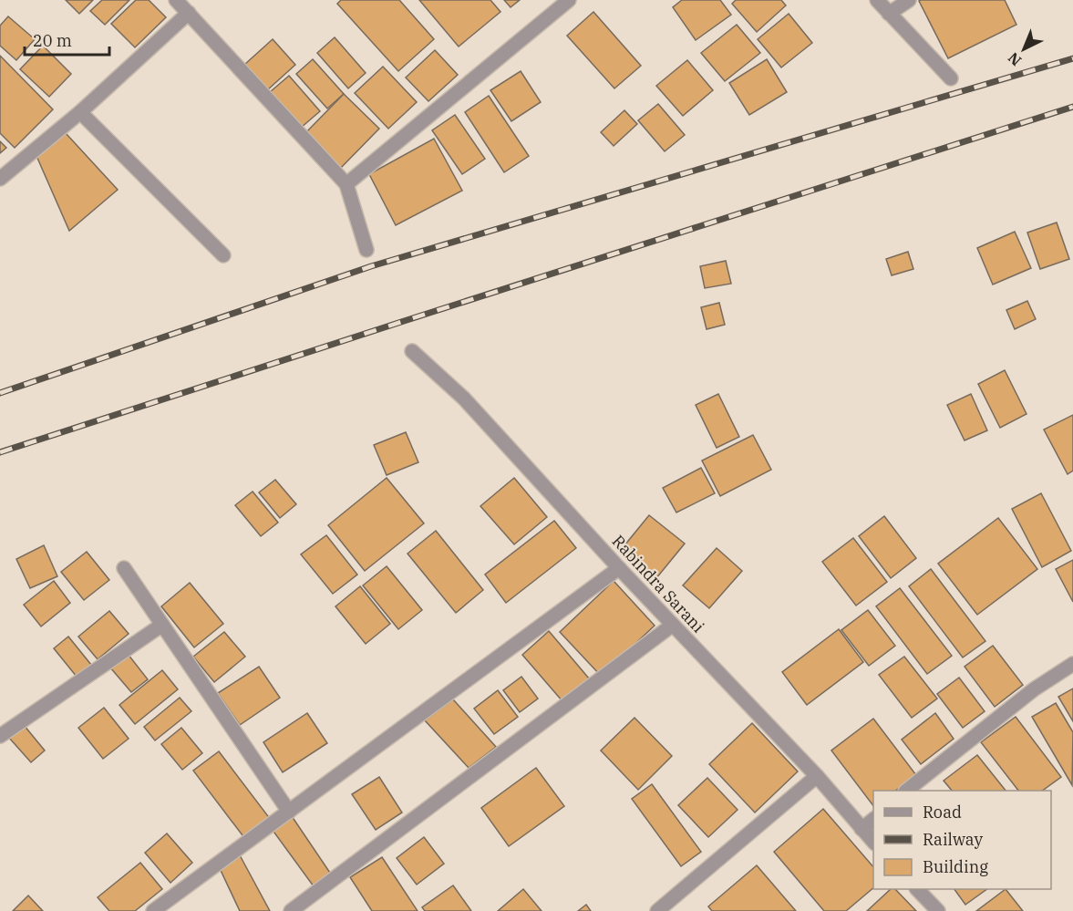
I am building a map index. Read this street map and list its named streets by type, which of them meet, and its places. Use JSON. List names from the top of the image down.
{
  "streets": {
    "street": ["Rabindra Sarani"]
  },
  "legend": ["Road", "Railway", "Building"],
  "scale_bar": "20 m",
  "north": "bottom left"
}
